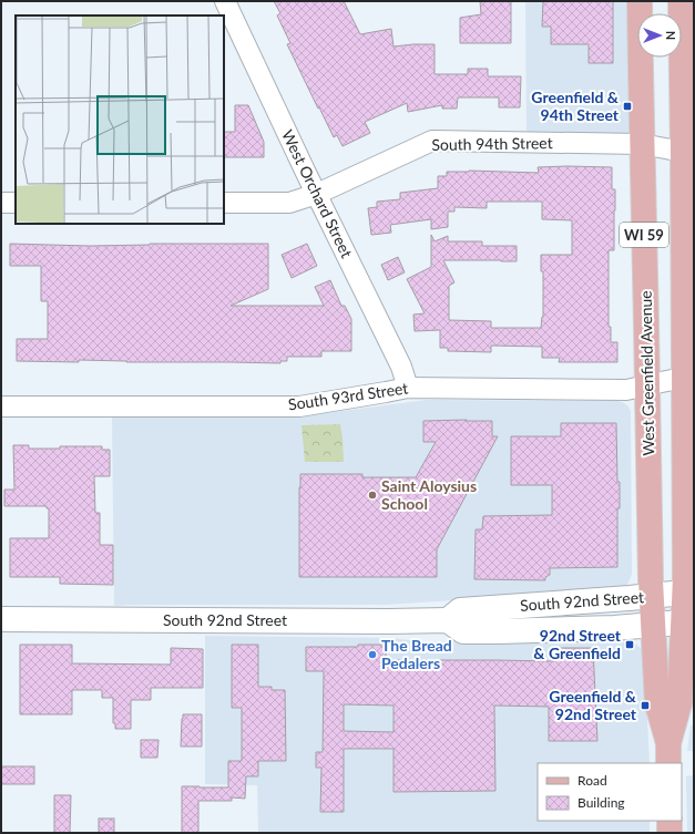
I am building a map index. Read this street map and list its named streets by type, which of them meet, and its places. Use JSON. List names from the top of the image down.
{
  "streets": {
    "main road": ["WI 59", "West Greenfield Avenue"],
    "street": [
      "South 94th Street",
      "West Orchard Street",
      "South 93rd Street",
      "South 92nd Street"
    ]
  },
  "crossings": [
    ["South 94th Street", "West Orchard Street"],
    ["South 94th Street", "West Greenfield Avenue"],
    ["West Orchard Street", "South 93rd Street"],
    ["West Greenfield Avenue", "South 93rd Street"],
    ["West Greenfield Avenue", "South 92nd Street"]
  ],
  "places": {
    "transit": ["Greenfield & 94th Street", "92nd Street & Greenfield", "Greenfield & 92nd Street"],
    "other": ["Saint Aloysius School", "The Bread Pedalers"]
  },
  "legend": ["Road", "Building"],
  "north": "right"
}
